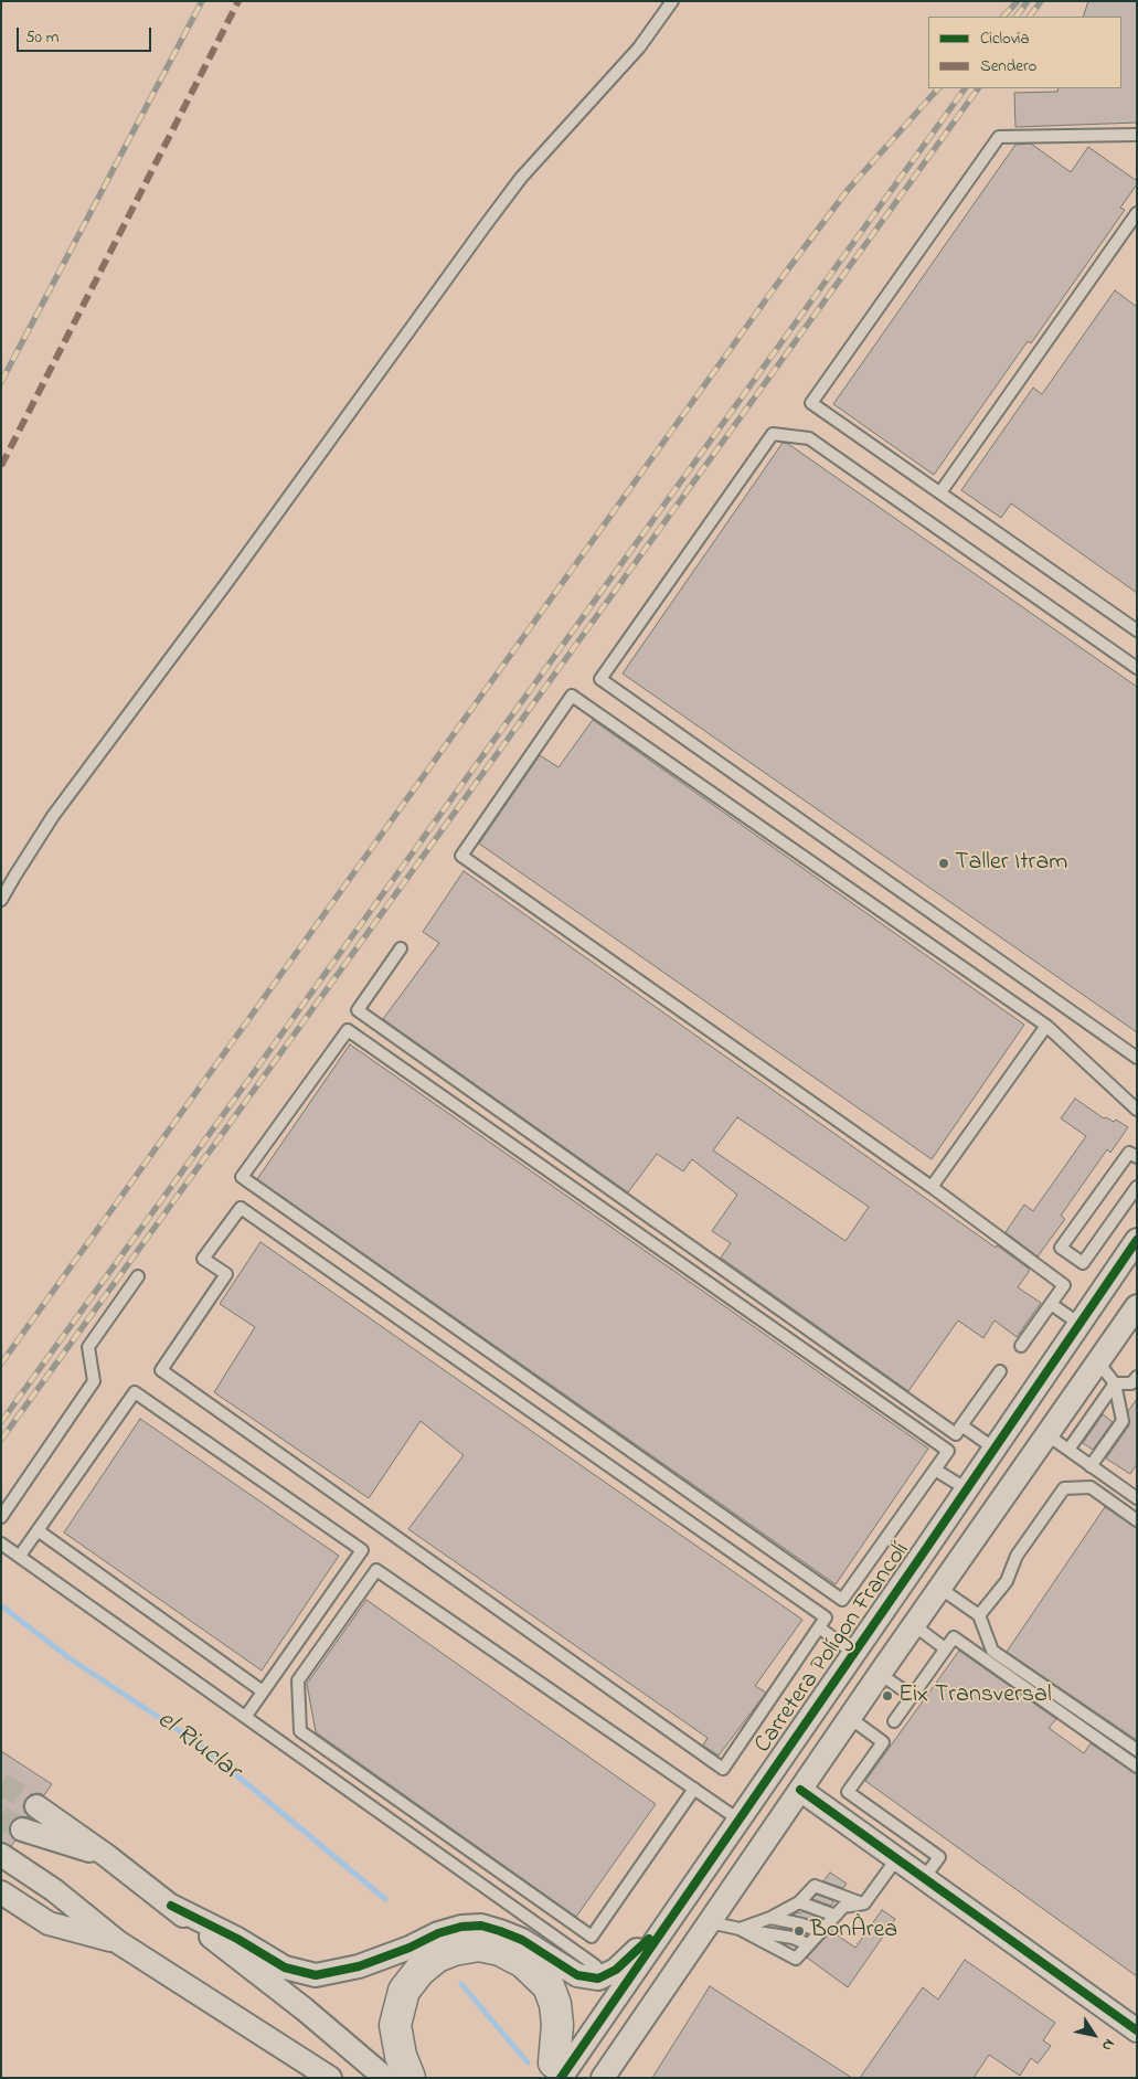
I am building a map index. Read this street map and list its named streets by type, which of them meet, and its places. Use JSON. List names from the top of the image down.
{
  "streets": {
    "street": ["Carretera Polígon Francolí"]
  },
  "water": ["el Riuclar"],
  "places": ["Taller Itram", "Eix Transversal", "BonÀrea"],
  "legend": ["Ciclovía", "Sendero"],
  "scale_bar": "50 m",
  "north": "bottom right"
}
